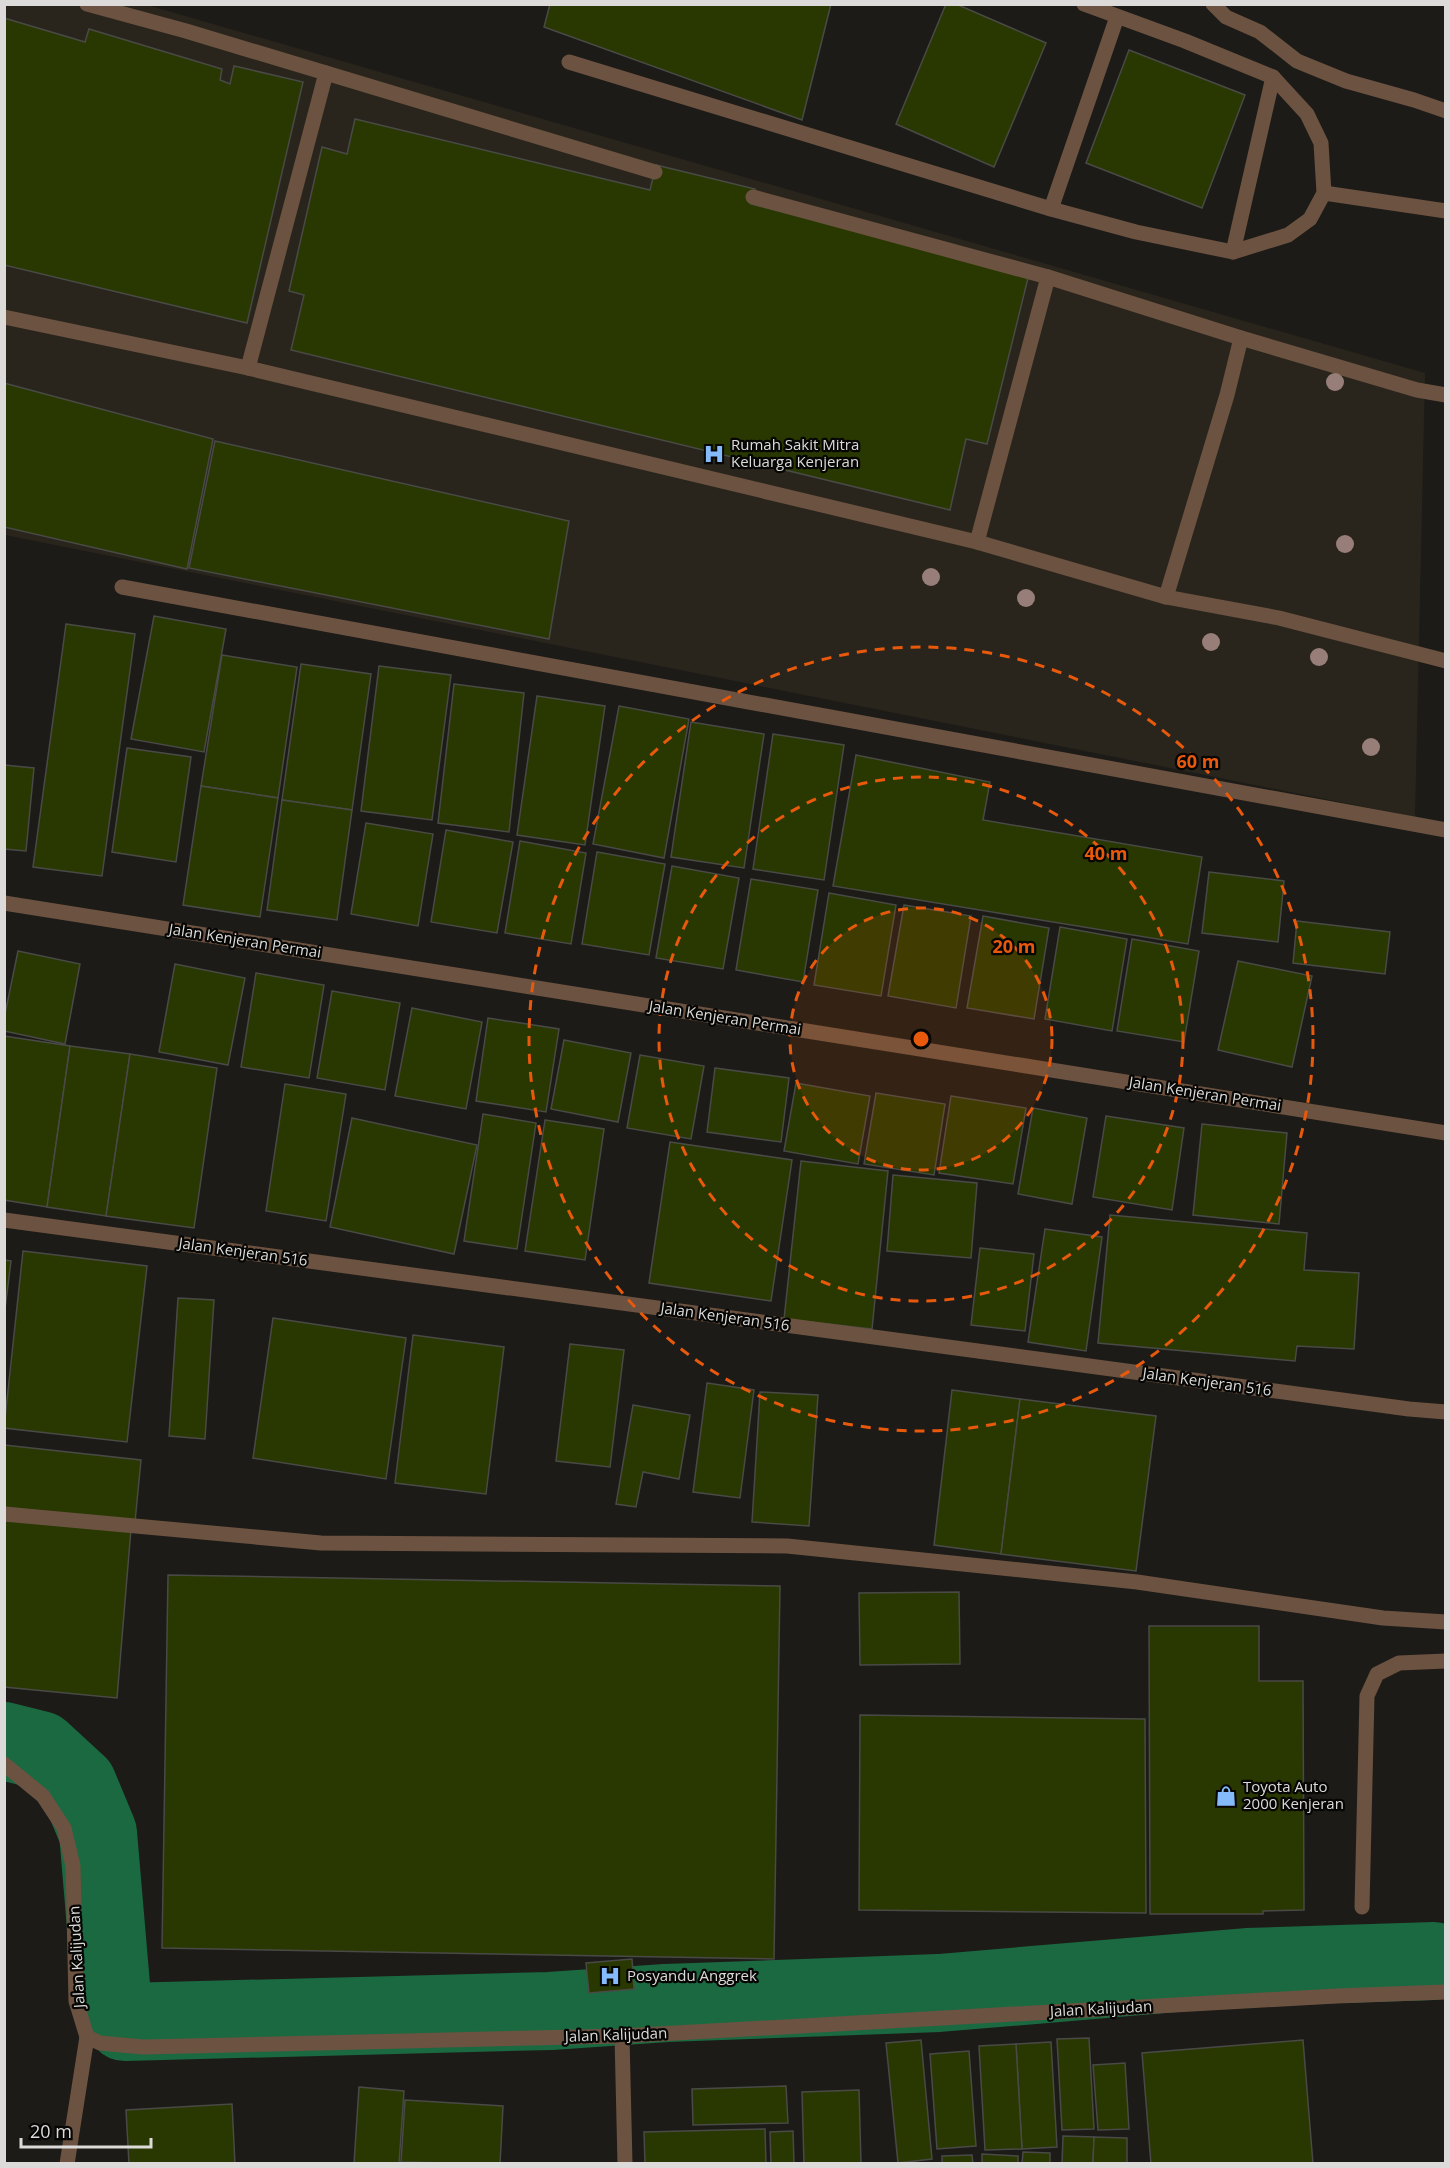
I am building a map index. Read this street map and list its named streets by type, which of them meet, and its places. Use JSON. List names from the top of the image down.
{
  "streets": {
    "street": ["Jalan Kenjeran Permai", "Jalan Kenjeran 516", "Jalan Kalijudan"]
  },
  "places": {
    "hospital": ["Rumah Sakit Mitra Keluarga Kenjeran", "Posyandu Anggrek"],
    "shop": ["Toyota Auto 2000 Kenjeran"]
  },
  "scale_bar": "20 m",
  "rings": ["60 m", "40 m", "20 m"]
}
